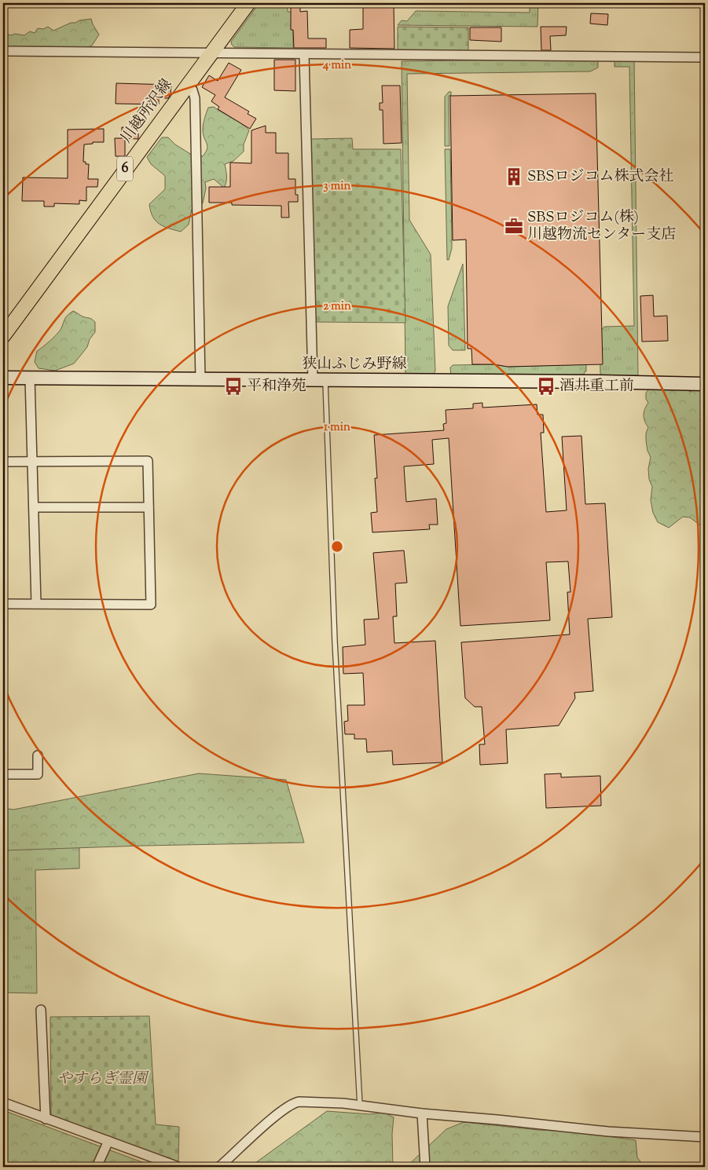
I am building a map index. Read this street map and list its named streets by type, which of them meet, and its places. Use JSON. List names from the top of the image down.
{
  "streets": {
    "main road": ["川越所沢線", "6", "狭山ふじみ野線"]
  },
  "parks": ["やすらぎ霊園"],
  "places": {
    "building": ["SBSロジコム株式会社"],
    "office": ["SBSロジコム(株) 川越物流センター支店"],
    "bus stop": ["平和浄苑", "酒井重工前"]
  },
  "rings": [
    "4 min",
    "3 min",
    "2 min",
    "1 min"
  ]
}
